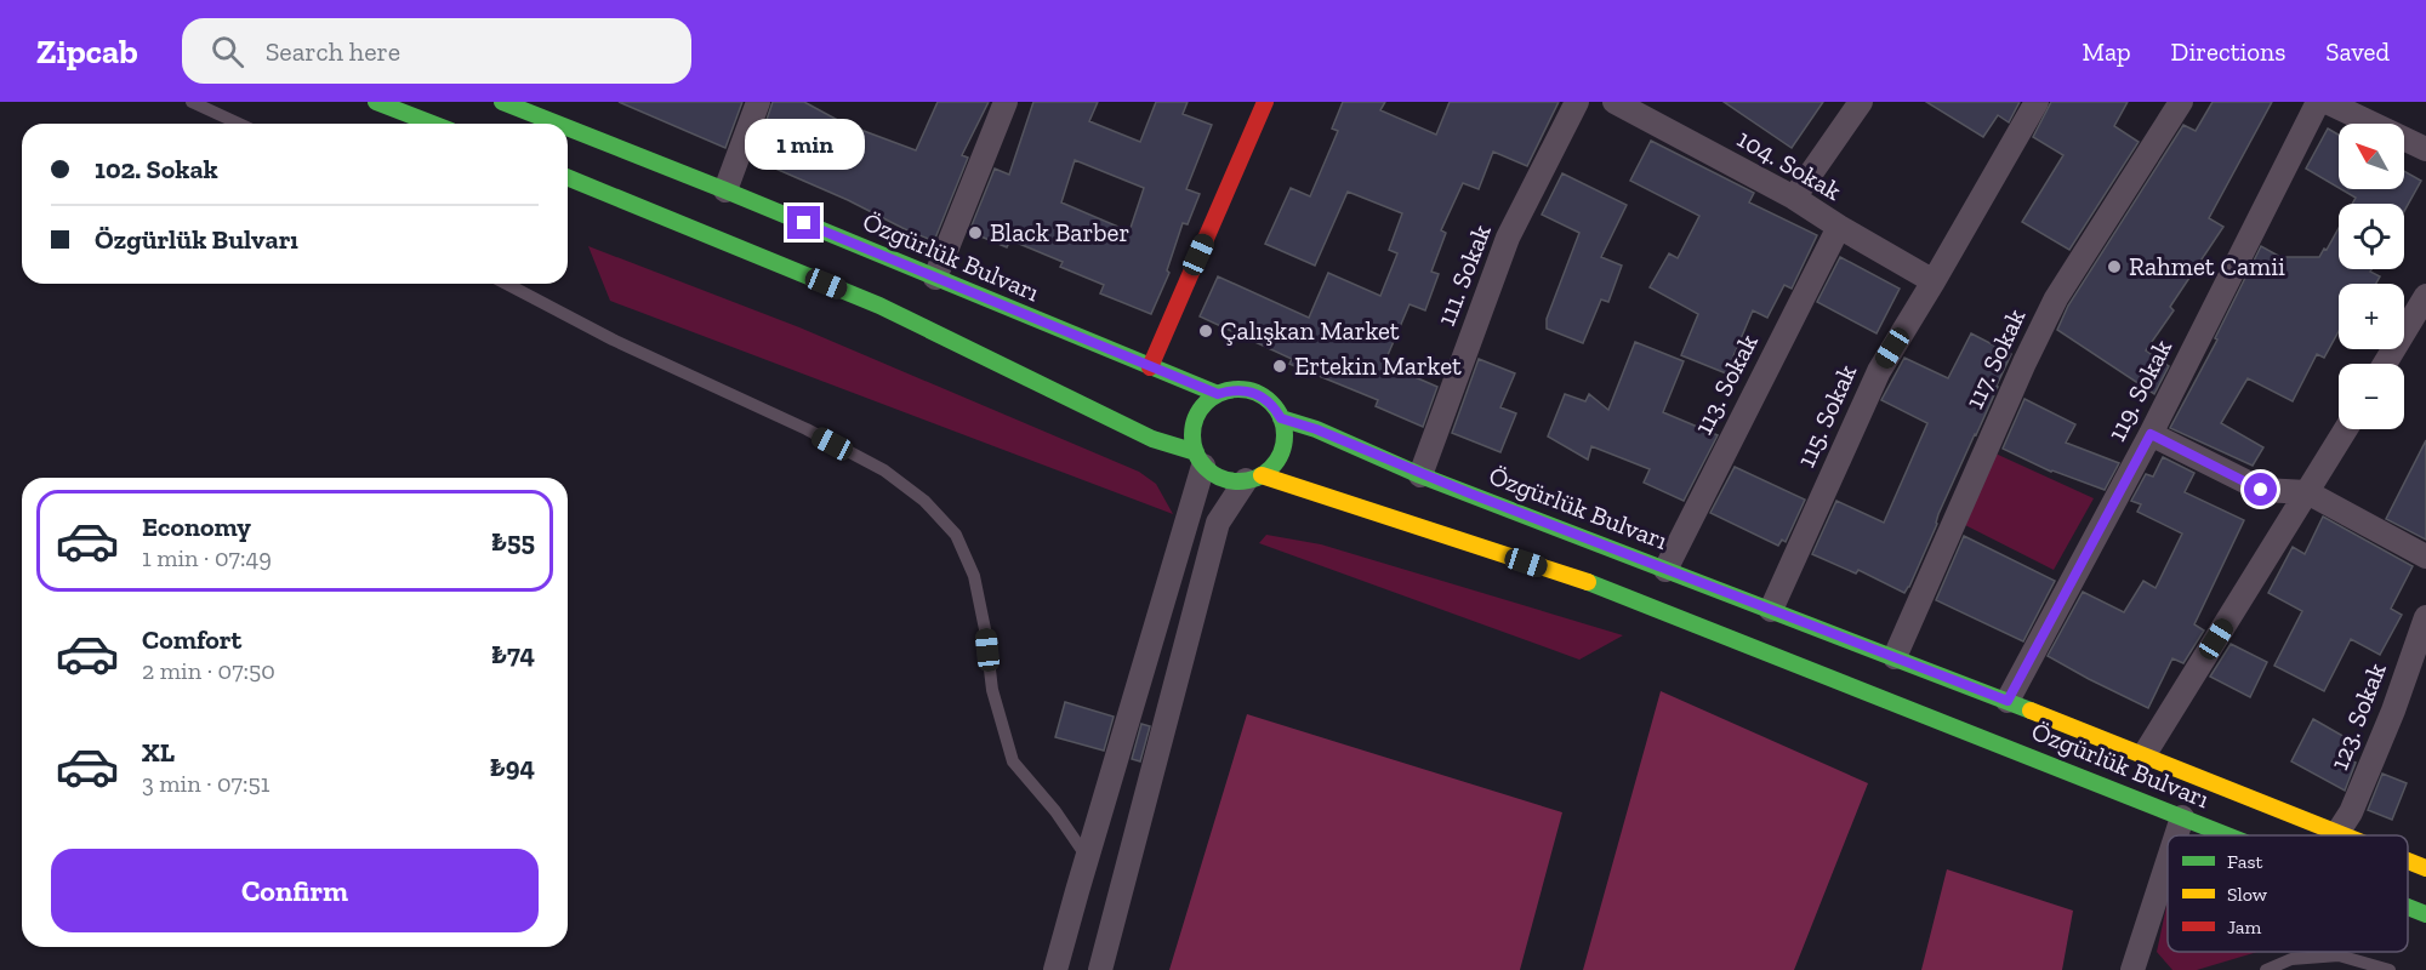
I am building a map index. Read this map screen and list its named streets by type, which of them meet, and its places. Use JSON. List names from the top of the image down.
{
  "streets": {
    "main road": ["Özgürlük Bulvarı"],
    "street": [
      "104. Sokak",
      "111. Sokak",
      "117. Sokak",
      "113. Sokak",
      "119. Sokak",
      "115. Sokak",
      "123. Sokak"
    ]
  },
  "crossings": [
    ["104. Sokak", "113. Sokak"],
    ["104. Sokak", "115. Sokak"],
    ["Özgürlük Bulvarı", "111. Sokak"],
    ["Özgürlük Bulvarı", "117. Sokak"],
    ["Özgürlük Bulvarı", "113. Sokak"],
    ["Özgürlük Bulvarı", "119. Sokak"],
    ["Özgürlük Bulvarı", "115. Sokak"],
    ["Özgürlük Bulvarı", "123. Sokak"]
  ],
  "places": [
    "Black Barber",
    "Rahmet Camii",
    "Çalışkan Market",
    "Ertekin Market"
  ],
  "legend": ["Fast", "Slow", "Jam"],
  "north": "top left",
  "page": {
    "header": "Zipcab",
    "search": "Search here",
    "nav": ["Map", "Directions", "Saved"],
    "bubble": "1 min",
    "map_buttons": ["+", "−"],
    "banner": ["102. Sokak", "Özgürlük Bulvarı"],
    "list": [
      {
        "name": "Economy",
        "note": "1 min · 07:49",
        "value": "₺55"
      },
      {
        "name": "Comfort",
        "note": "2 min · 07:50",
        "value": "₺74"
      },
      {
        "name": "XL",
        "note": "3 min · 07:51",
        "value": "₺94"
      }
    ],
    "buttons": "Confirm"
  }
}
